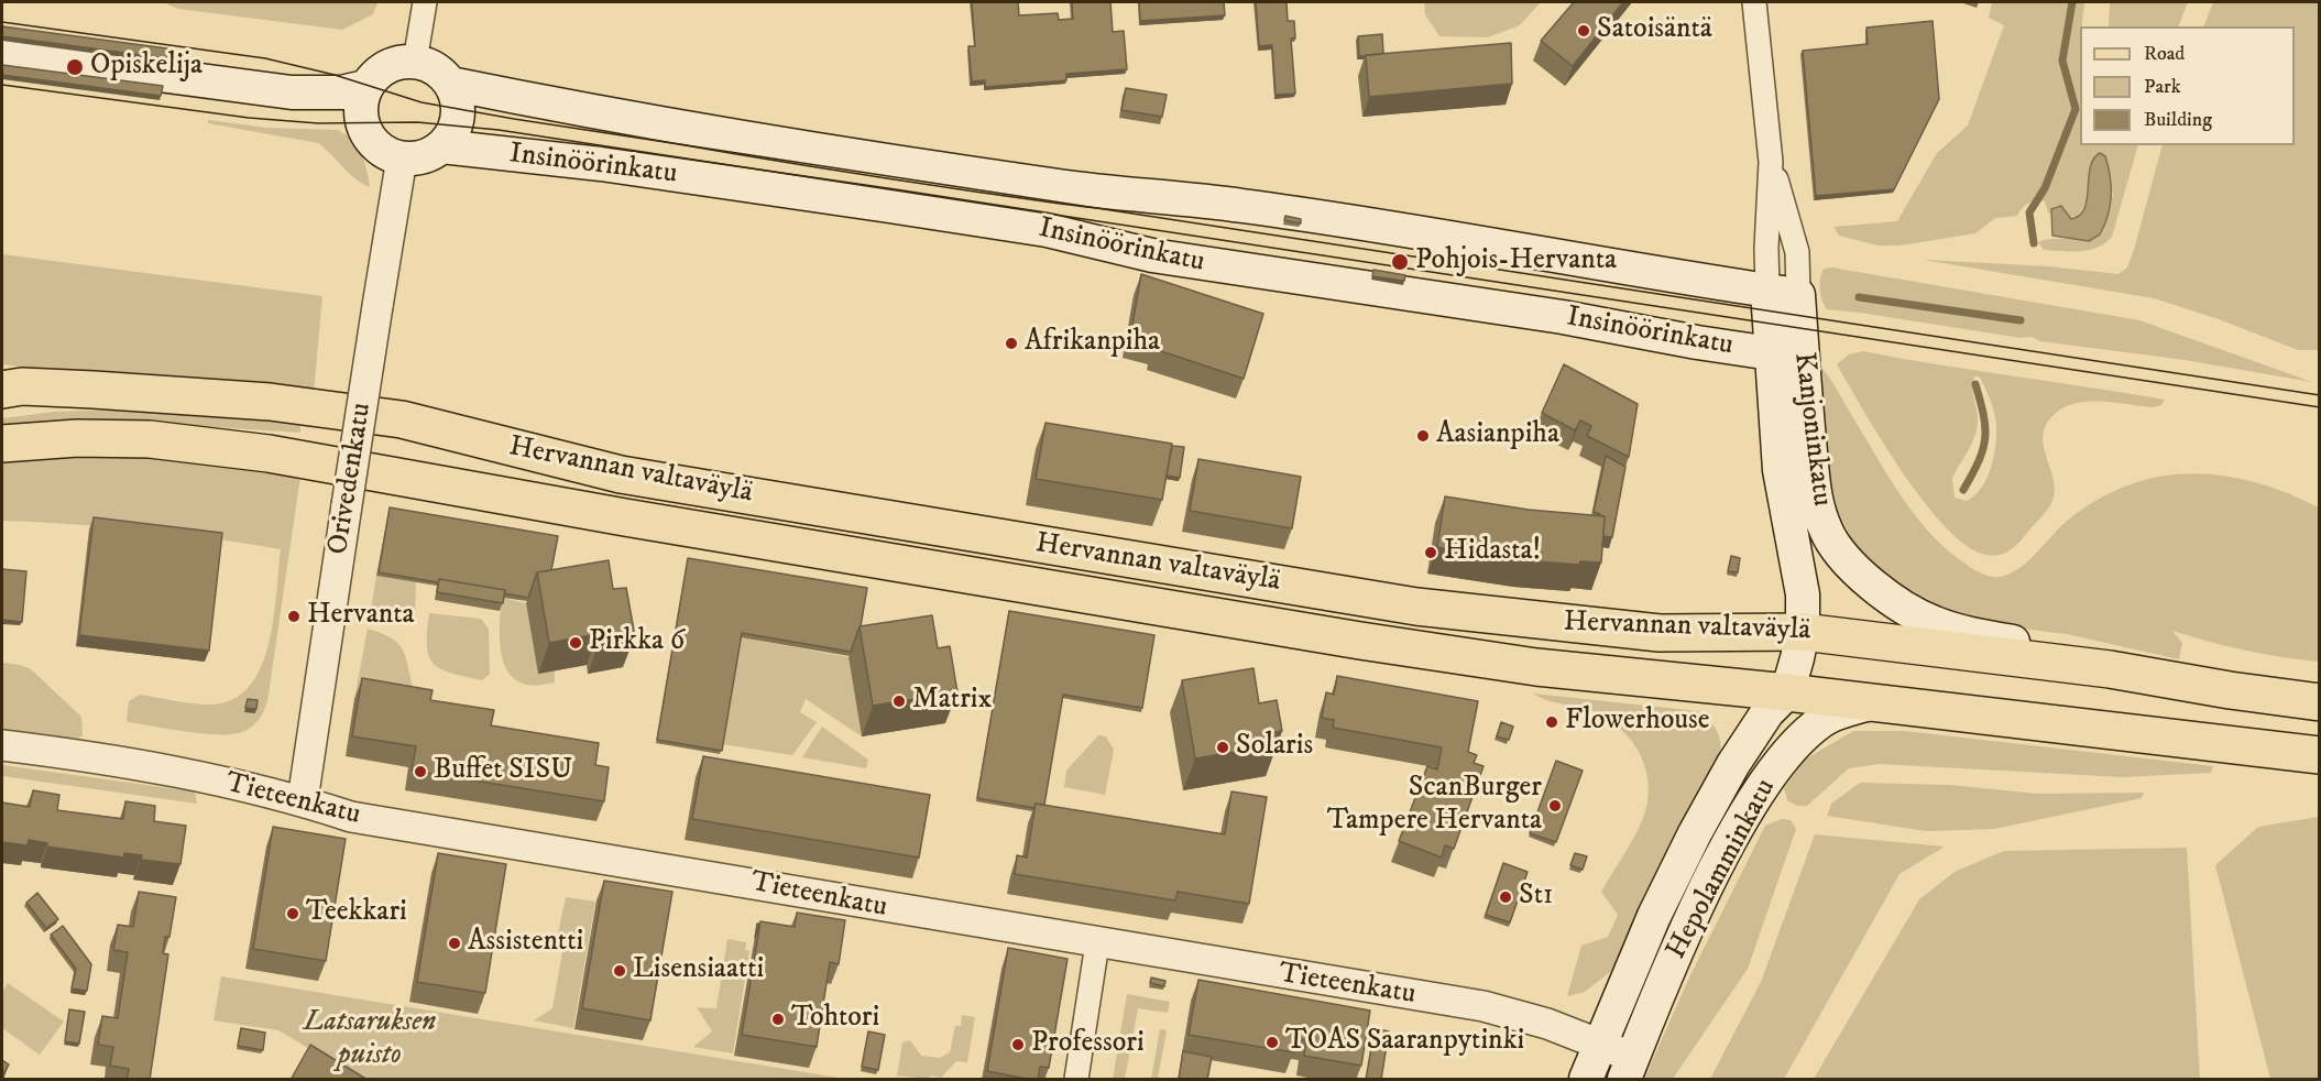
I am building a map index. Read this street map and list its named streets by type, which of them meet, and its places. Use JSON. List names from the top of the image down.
{
  "streets": {
    "main road": [
      "Insinöörinkatu",
      "Kanjoninkatu",
      "Hervannan valtaväylä",
      "Hepolamminkatu"
    ],
    "street": ["Orivedenkatu", "Tieteenkatu"]
  },
  "crossings": [
    ["Insinöörinkatu", "Kanjoninkatu"],
    ["Insinöörinkatu", "Orivedenkatu"],
    ["Kanjoninkatu", "Hervannan valtaväylä"],
    ["Kanjoninkatu", "Hepolamminkatu"],
    ["Hervannan valtaväylä", "Hepolamminkatu"],
    ["Orivedenkatu", "Tieteenkatu"],
    ["Tieteenkatu", "Hepolamminkatu"]
  ],
  "parks": ["Latsaruksen puisto"],
  "places": [
    "Satoisäntä",
    "Opiskelija",
    "Pohjois-Hervanta",
    "Afrikanpiha",
    "Aasianpiha",
    "Hidasta!",
    "Hervanta",
    "Pirkka 6",
    "Matrix",
    "Flowerhouse",
    "Solaris",
    "Buffet SISU",
    "ScanBurger Tampere Hervanta",
    "St1",
    "Teekkari",
    "Assistentti",
    "Lisensiaatti",
    "Tohtori",
    "TOAS Saaranpytinki",
    "Professori"
  ],
  "legend": ["Road", "Park", "Building"]
}
